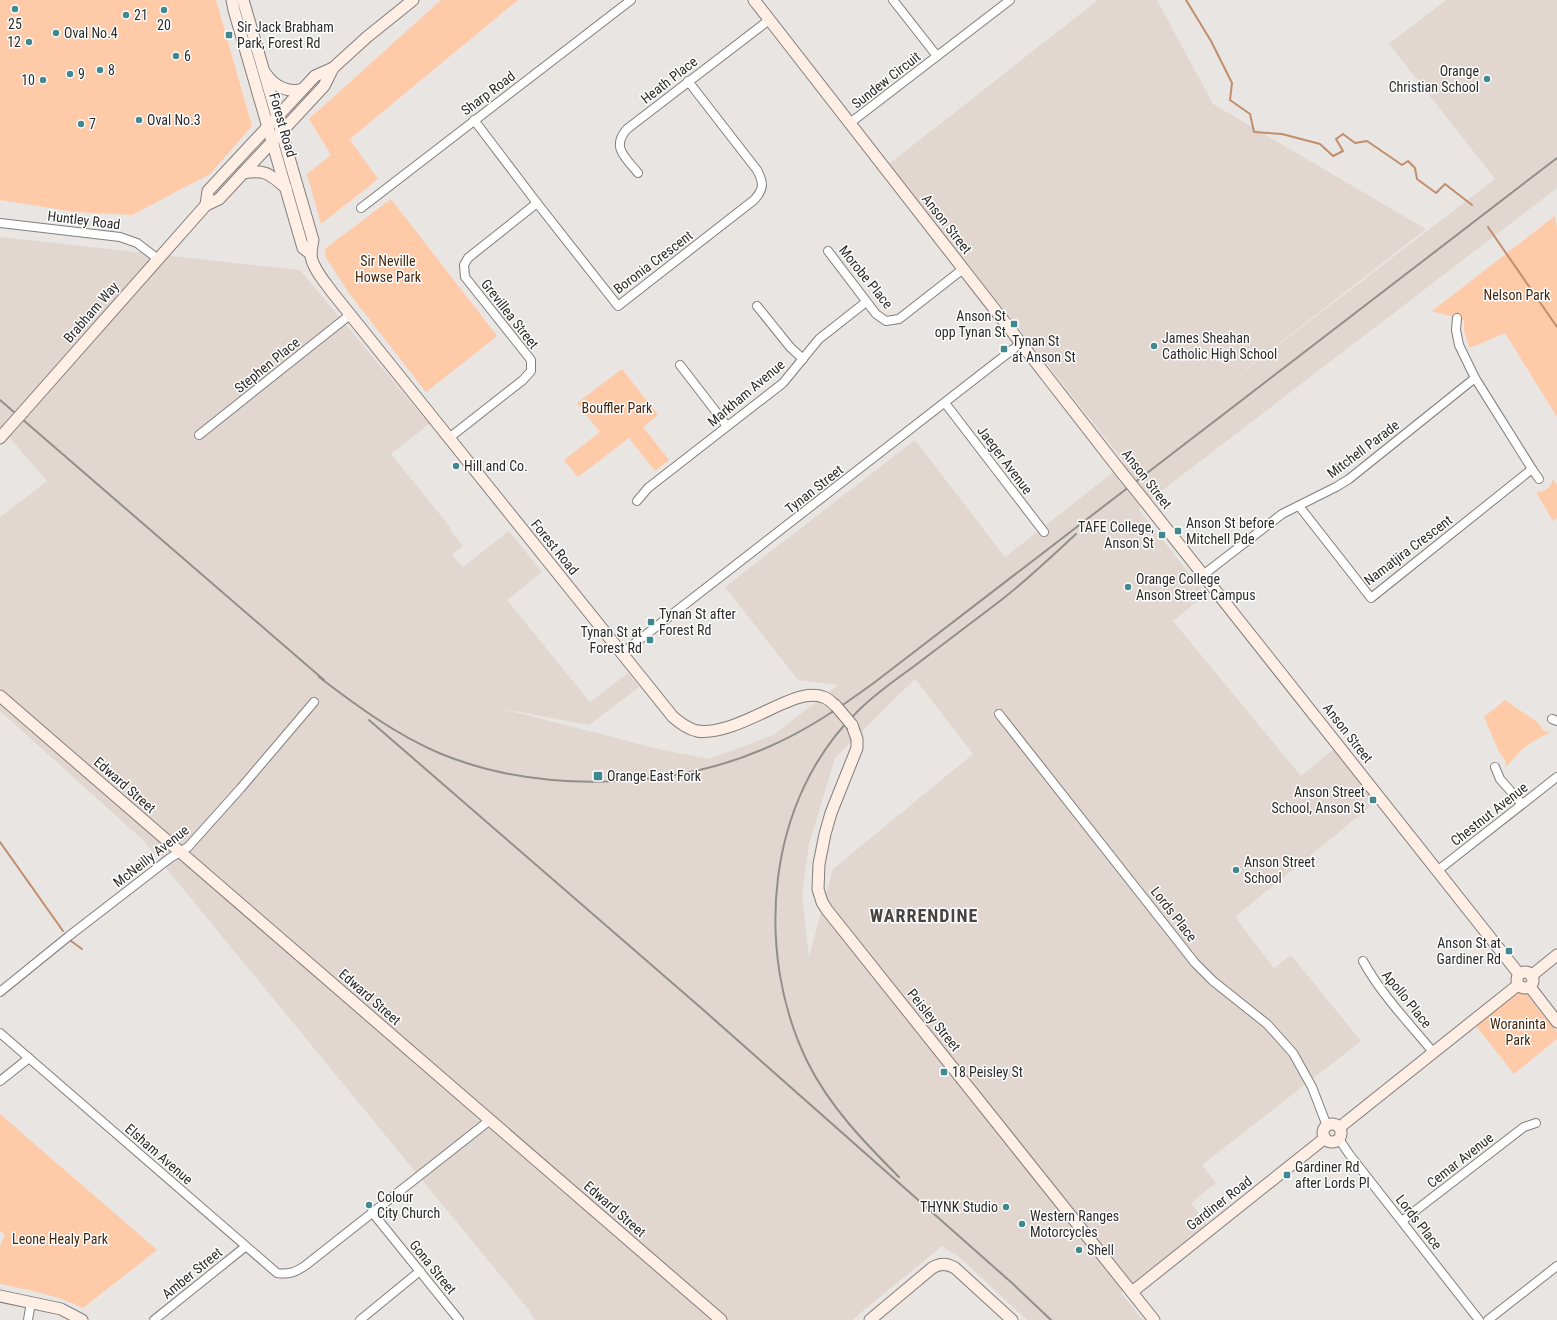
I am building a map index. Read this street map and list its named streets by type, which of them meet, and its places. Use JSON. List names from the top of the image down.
{
  "streets": {
    "street": [
      "Heath Place",
      "Sundew Circuit",
      "Sharp Road",
      "Forest Road",
      "Huntley Road",
      "Anson Street",
      "Boronia Crescent",
      "Morobe Place",
      "Brabham Way",
      "Grevillea Street",
      "Stephen Place",
      "Markham Avenue",
      "Mitchell Parade",
      "Jaeger Avenue",
      "Tynan Street",
      "Namatjira Crescent",
      "Edward Street",
      "Chestnut Avenue",
      "McNeilly Avenue",
      "Lords Place",
      "Apollo Place",
      "Peisley Street",
      "Elsham Avenue",
      "Cemar Avenue",
      "Gardiner Road",
      "Gona Street",
      "Amber Street"
    ]
  },
  "crossings": [
    ["Heath Place", "Anson Street"],
    ["Heath Place", "Boronia Crescent"],
    ["Sundew Circuit", "Anson Street"],
    ["Sharp Road", "Boronia Crescent"],
    ["Forest Road", "Brabham Way"],
    ["Forest Road", "Grevillea Street"],
    ["Forest Road", "Stephen Place"],
    ["Forest Road", "Tynan Street"],
    ["Forest Road", "Peisley Street"],
    ["Huntley Road", "Brabham Way"],
    ["Anson Street", "Morobe Place"],
    ["Anson Street", "Mitchell Parade"],
    ["Anson Street", "Tynan Street"],
    ["Anson Street", "Chestnut Avenue"],
    ["Boronia Crescent", "Grevillea Street"],
    ["Morobe Place", "Markham Avenue"],
    ["Mitchell Parade", "Namatjira Crescent"],
    ["Jaeger Avenue", "Tynan Street"],
    ["Edward Street", "McNeilly Avenue"],
    ["Edward Street", "Elsham Avenue"],
    ["Lords Place", "Cemar Avenue"],
    ["Lords Place", "Gardiner Road"],
    ["Peisley Street", "Gardiner Road"],
    ["Elsham Avenue", "Gona Street"],
    ["Elsham Avenue", "Amber Street"]
  ],
  "districts": ["WARRENDINE"],
  "parks": [
    "Sir Neville Howse Park",
    "Nelson Park",
    "Bouffler Park",
    "Woraninta Park",
    "Leone Healy Park"
  ],
  "places": {
    "other": [
      "25",
      "20",
      "21",
      "Oval No.4",
      "12",
      "6",
      "8",
      "9",
      "Orange Christian School",
      "10",
      "Oval No.3",
      "7",
      "James Sheahan Catholic High School",
      "Hill and Co.",
      "Orange College Anson Street Campus",
      "Anson Street School",
      "Colour City Church",
      "THYNK Studio",
      "Western Ranges Motorcycles",
      "Shell"
    ],
    "transit": [
      "Sir Jack Brabham Park, Forest Rd",
      "Anson St opp Tynan St",
      "Tynan St at Anson St",
      "Anson St before Mitchell Pde",
      "TAFE College, Anson St",
      "Tynan St after Forest Rd",
      "Tynan St at Forest Rd",
      "Orange East Fork",
      "Anson Street School, Anson St",
      "Anson St at Gardiner Rd",
      "18 Peisley St",
      "Gardiner Rd after Lords Pl"
    ]
  }
}
